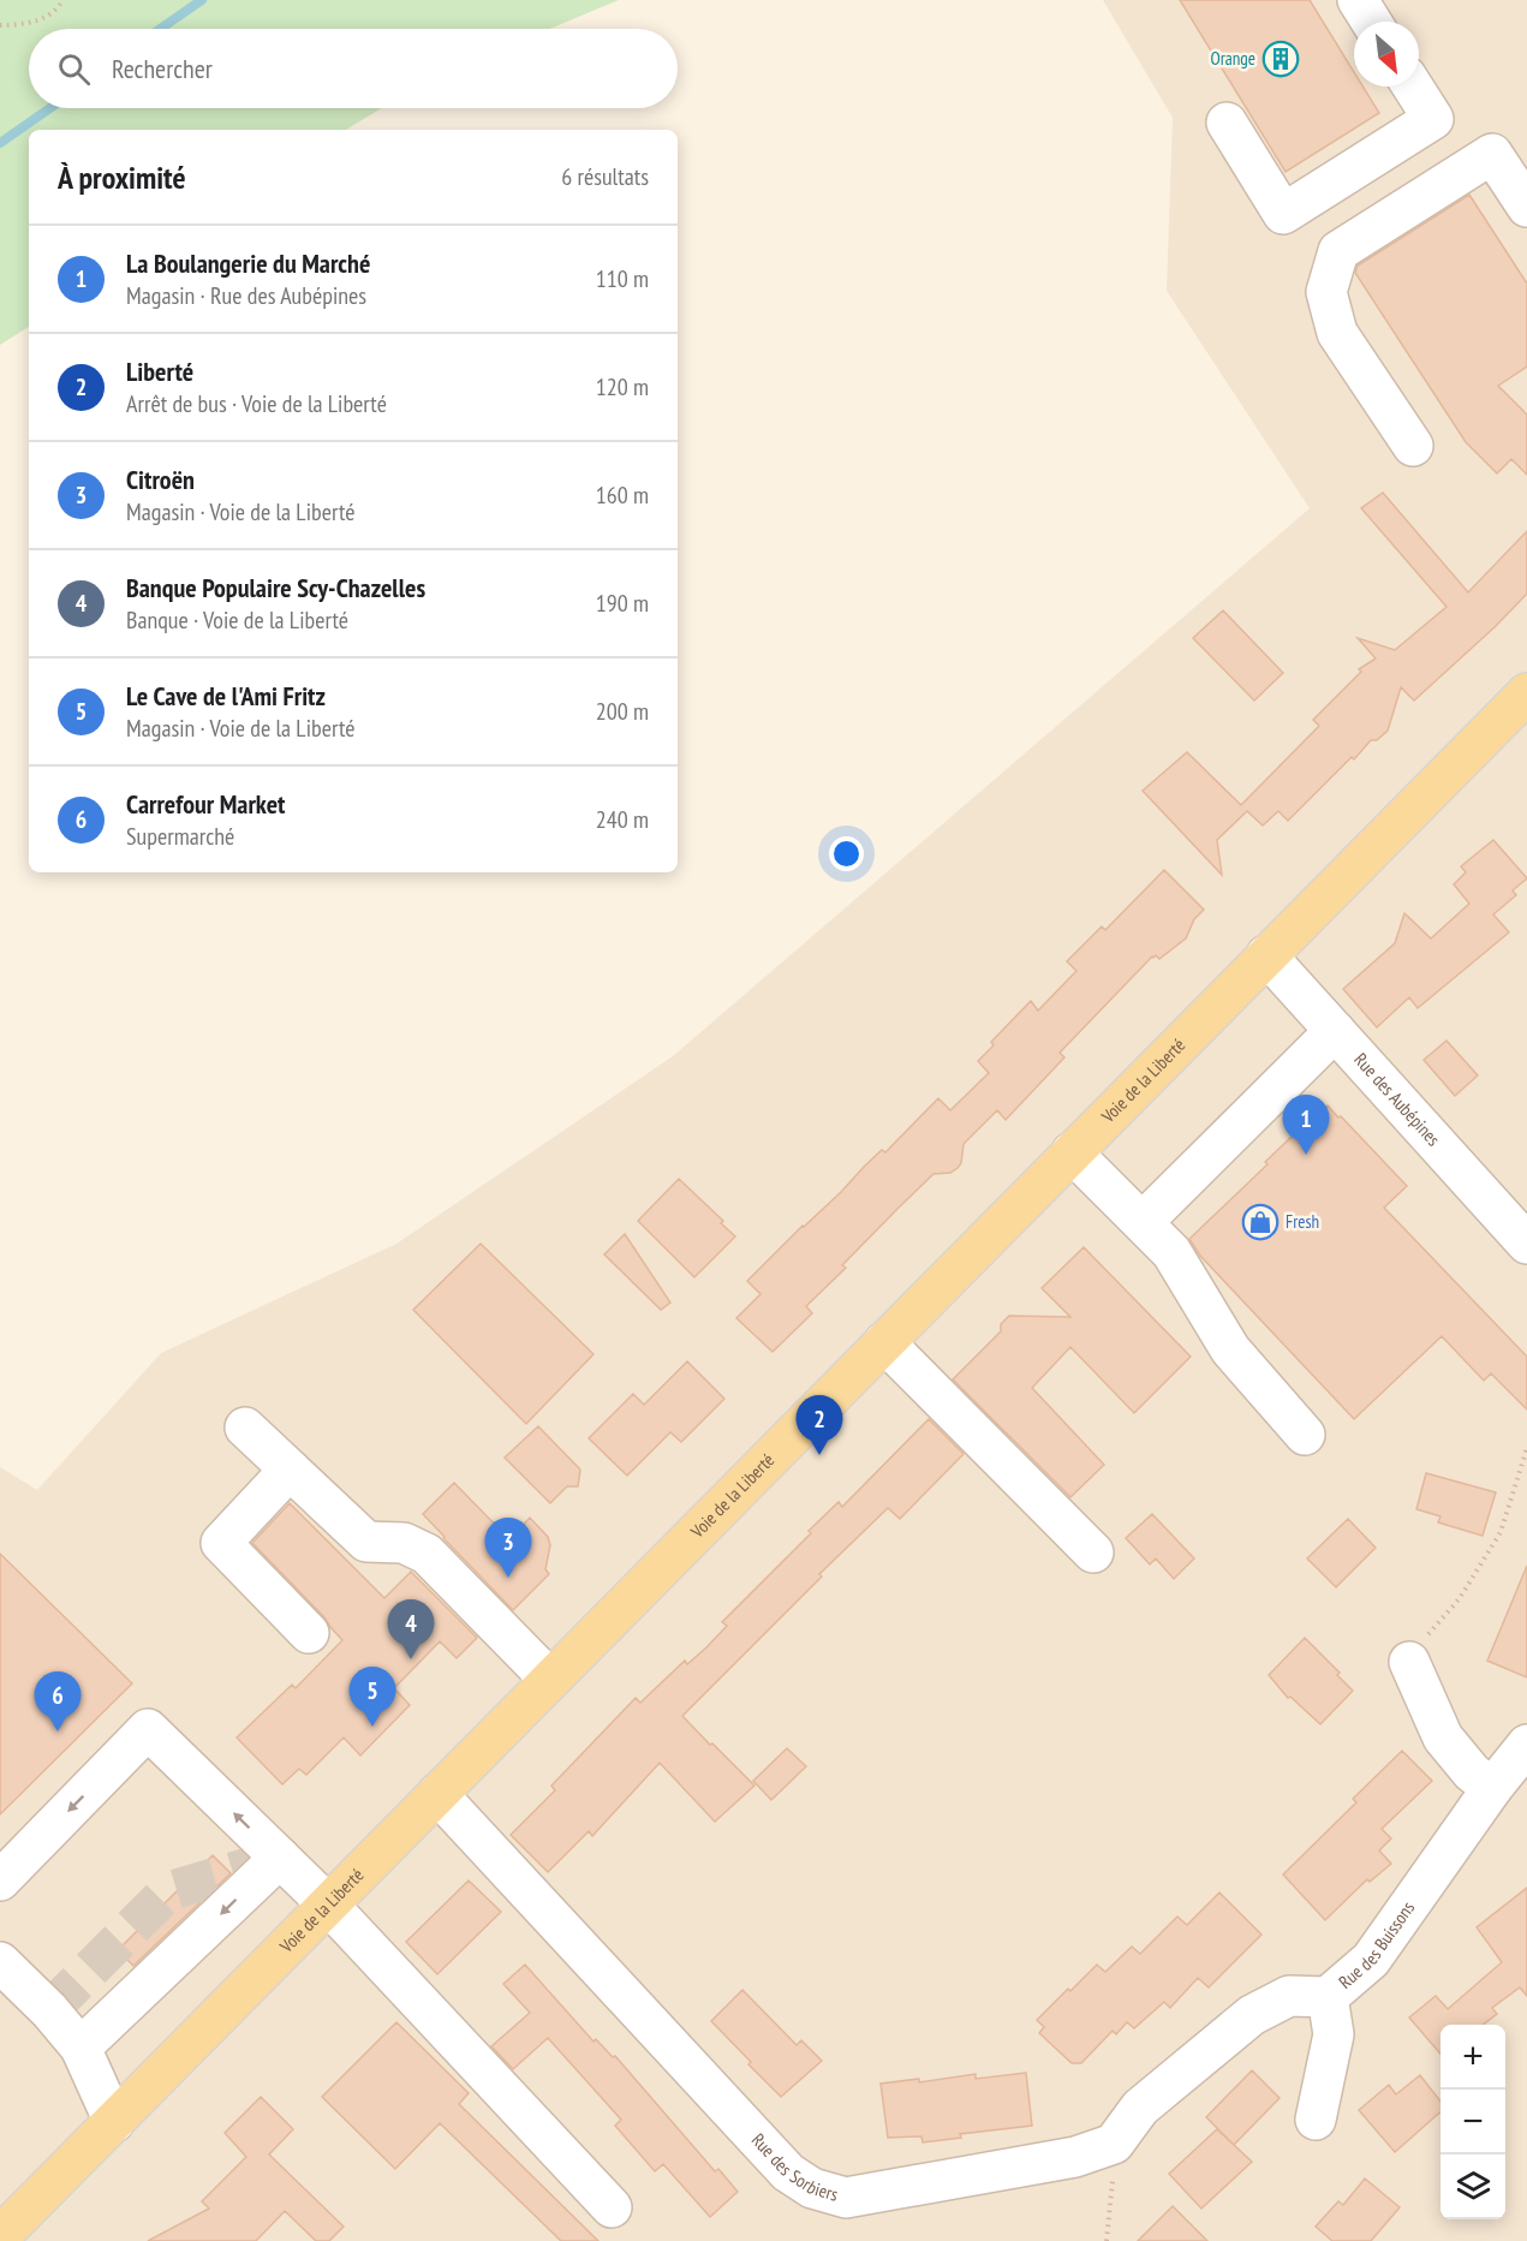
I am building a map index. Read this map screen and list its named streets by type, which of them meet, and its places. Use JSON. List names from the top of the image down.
{
  "streets": {
    "main road": ["Voie de la Liberté"],
    "street": ["Rue des Aubépines", "Rue des Buissons", "Rue des Sorbiers"]
  },
  "crossings": [
    ["Voie de la Liberté", "Rue des Aubépines"],
    ["Voie de la Liberté", "Rue des Sorbiers"]
  ],
  "places": {
    "building": ["Orange"],
    "shop": ["Fresh"]
  },
  "north": "bottom right",
  "page": {
    "search": "Rechercher",
    "heading": ["À proximité", "6 résultats"],
    "list": [
      {
        "mark": "1",
        "name": "La Boulangerie du Marché",
        "note": "Magasin · Rue des Aubépines",
        "value": "110 m"
      },
      {
        "mark": "2",
        "name": "Liberté",
        "note": "Arrêt de bus · Voie de la Liberté",
        "value": "120 m"
      },
      {
        "mark": "3",
        "name": "Citroën",
        "note": "Magasin · Voie de la Liberté",
        "value": "160 m"
      },
      {
        "mark": "4",
        "name": "Banque Populaire Scy-Chazelles",
        "note": "Banque · Voie de la Liberté",
        "value": "190 m"
      },
      {
        "mark": "5",
        "name": "Le Cave de l'Ami Fritz",
        "note": "Magasin · Voie de la Liberté",
        "value": "200 m"
      },
      {
        "mark": "6",
        "name": "Carrefour Market",
        "note": "Supermarché",
        "value": "240 m"
      }
    ],
    "pins": [
      "1",
      "2",
      "3",
      "4",
      "5",
      "6"
    ],
    "map_buttons": ["+", "−"]
  }
}
